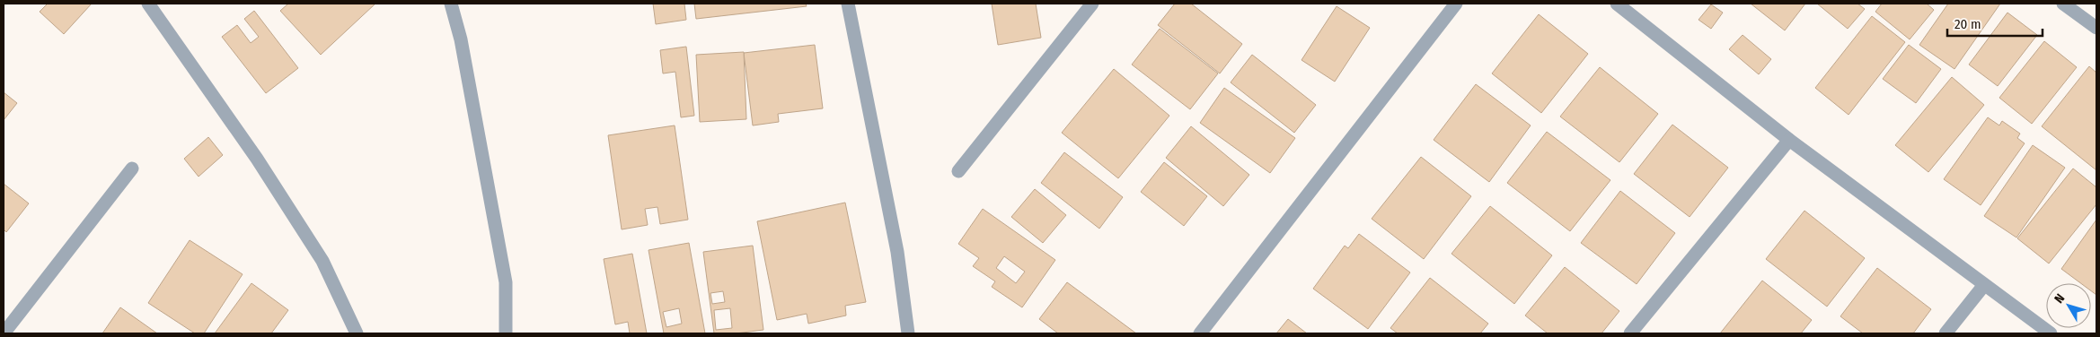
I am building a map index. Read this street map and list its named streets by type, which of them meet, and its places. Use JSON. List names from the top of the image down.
{
  "scale_bar": "20 m",
  "north": "top left"
}
